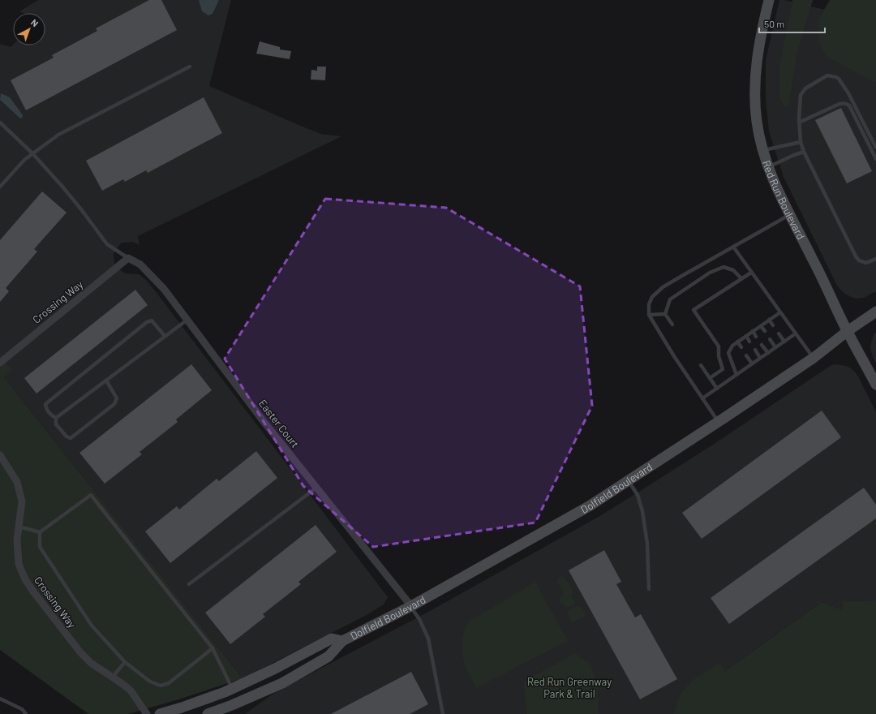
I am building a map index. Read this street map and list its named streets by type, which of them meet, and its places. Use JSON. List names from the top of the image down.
{
  "streets": {
    "main road": ["Red Run Boulevard", "Dolfield Boulevard"],
    "street": ["Crossing Way", "Easter Court"]
  },
  "crossings": [
    ["Red Run Boulevard", "Dolfield Boulevard"],
    ["Crossing Way", "Easter Court"],
    ["Easter Court", "Dolfield Boulevard"]
  ],
  "parks": ["Red Run Greenway Park & Trail"],
  "scale_bar": "50 m",
  "north": "top right"
}
